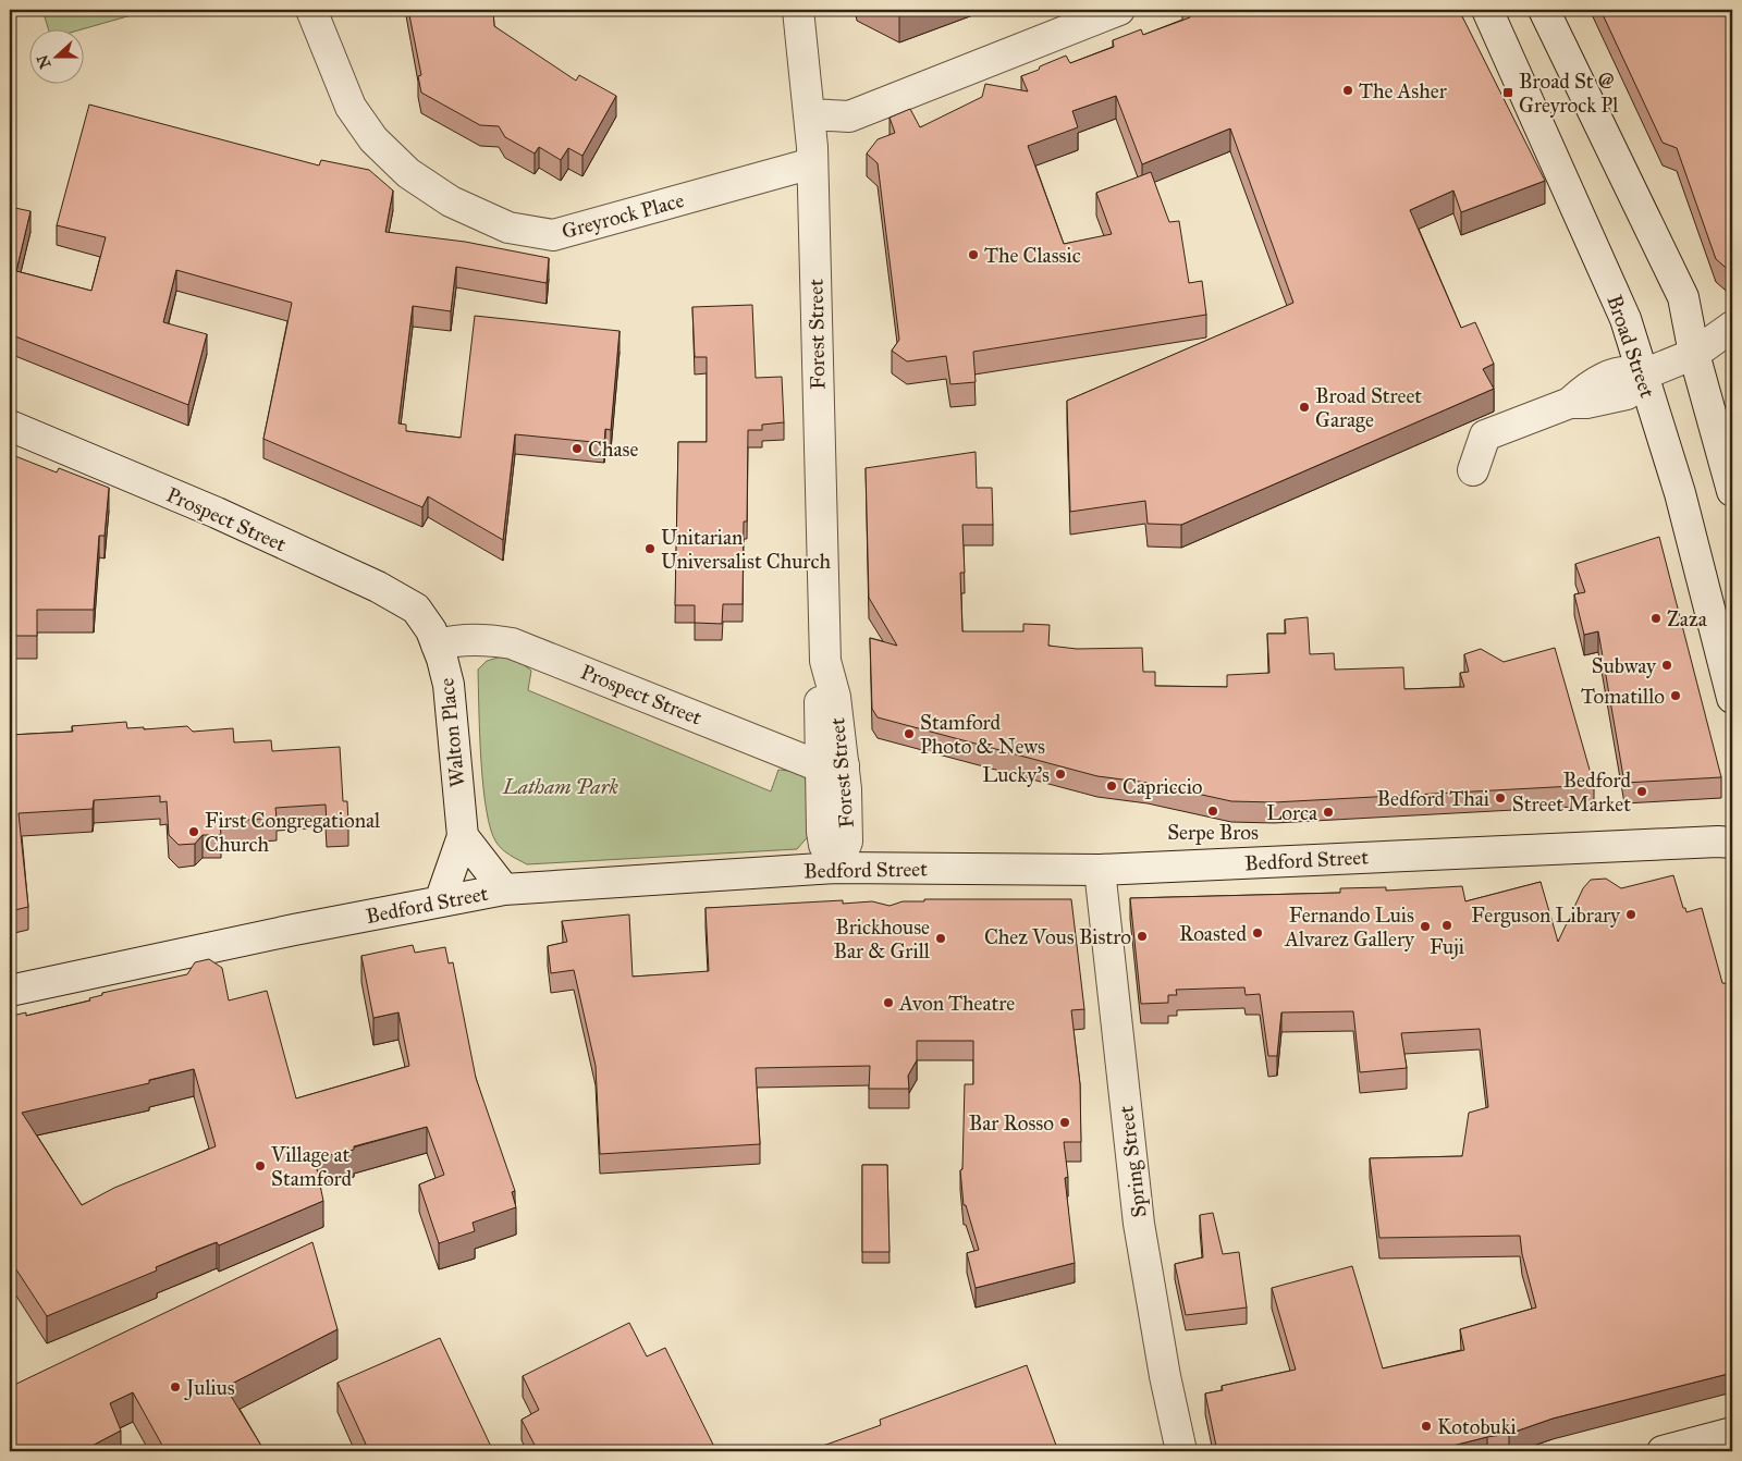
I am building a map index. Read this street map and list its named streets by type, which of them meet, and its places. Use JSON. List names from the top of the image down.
{
  "streets": {
    "main road": [
      "Greyrock Place",
      "Forest Street",
      "Broad Street",
      "Prospect Street",
      "Walton Place",
      "Bedford Street",
      "Spring Street"
    ]
  },
  "crossings": [
    ["Greyrock Place", "Forest Street"],
    ["Forest Street", "Prospect Street"],
    ["Forest Street", "Bedford Street"],
    ["Prospect Street", "Walton Place"],
    ["Walton Place", "Bedford Street"],
    ["Bedford Street", "Spring Street"]
  ],
  "parks": ["Latham Park"],
  "places": {
    "other": [
      "The Asher",
      "The Classic",
      "Broad Street Garage",
      "Chase",
      "Unitarian Universalist Church",
      "Zaza",
      "Subway",
      "Tomatillo",
      "Stamford Photo & News",
      "Lucky's",
      "Capriccio",
      "Bedford Street Market",
      "Bedford Thai",
      "Serpe Bros",
      "Lorca",
      "First Congregational Church",
      "Ferguson Library",
      "Fuji",
      "Fernando Luis Alvarez Gallery",
      "Roasted",
      "Chez Vous Bistro",
      "Brickhouse Bar & Grill",
      "Avon Theatre",
      "Bar Rosso",
      "Village at Stamford",
      "Julius",
      "Kotobuki"
    ],
    "transit": ["Broad St @ Greyrock Pl"]
  },
  "north": "left"
}
